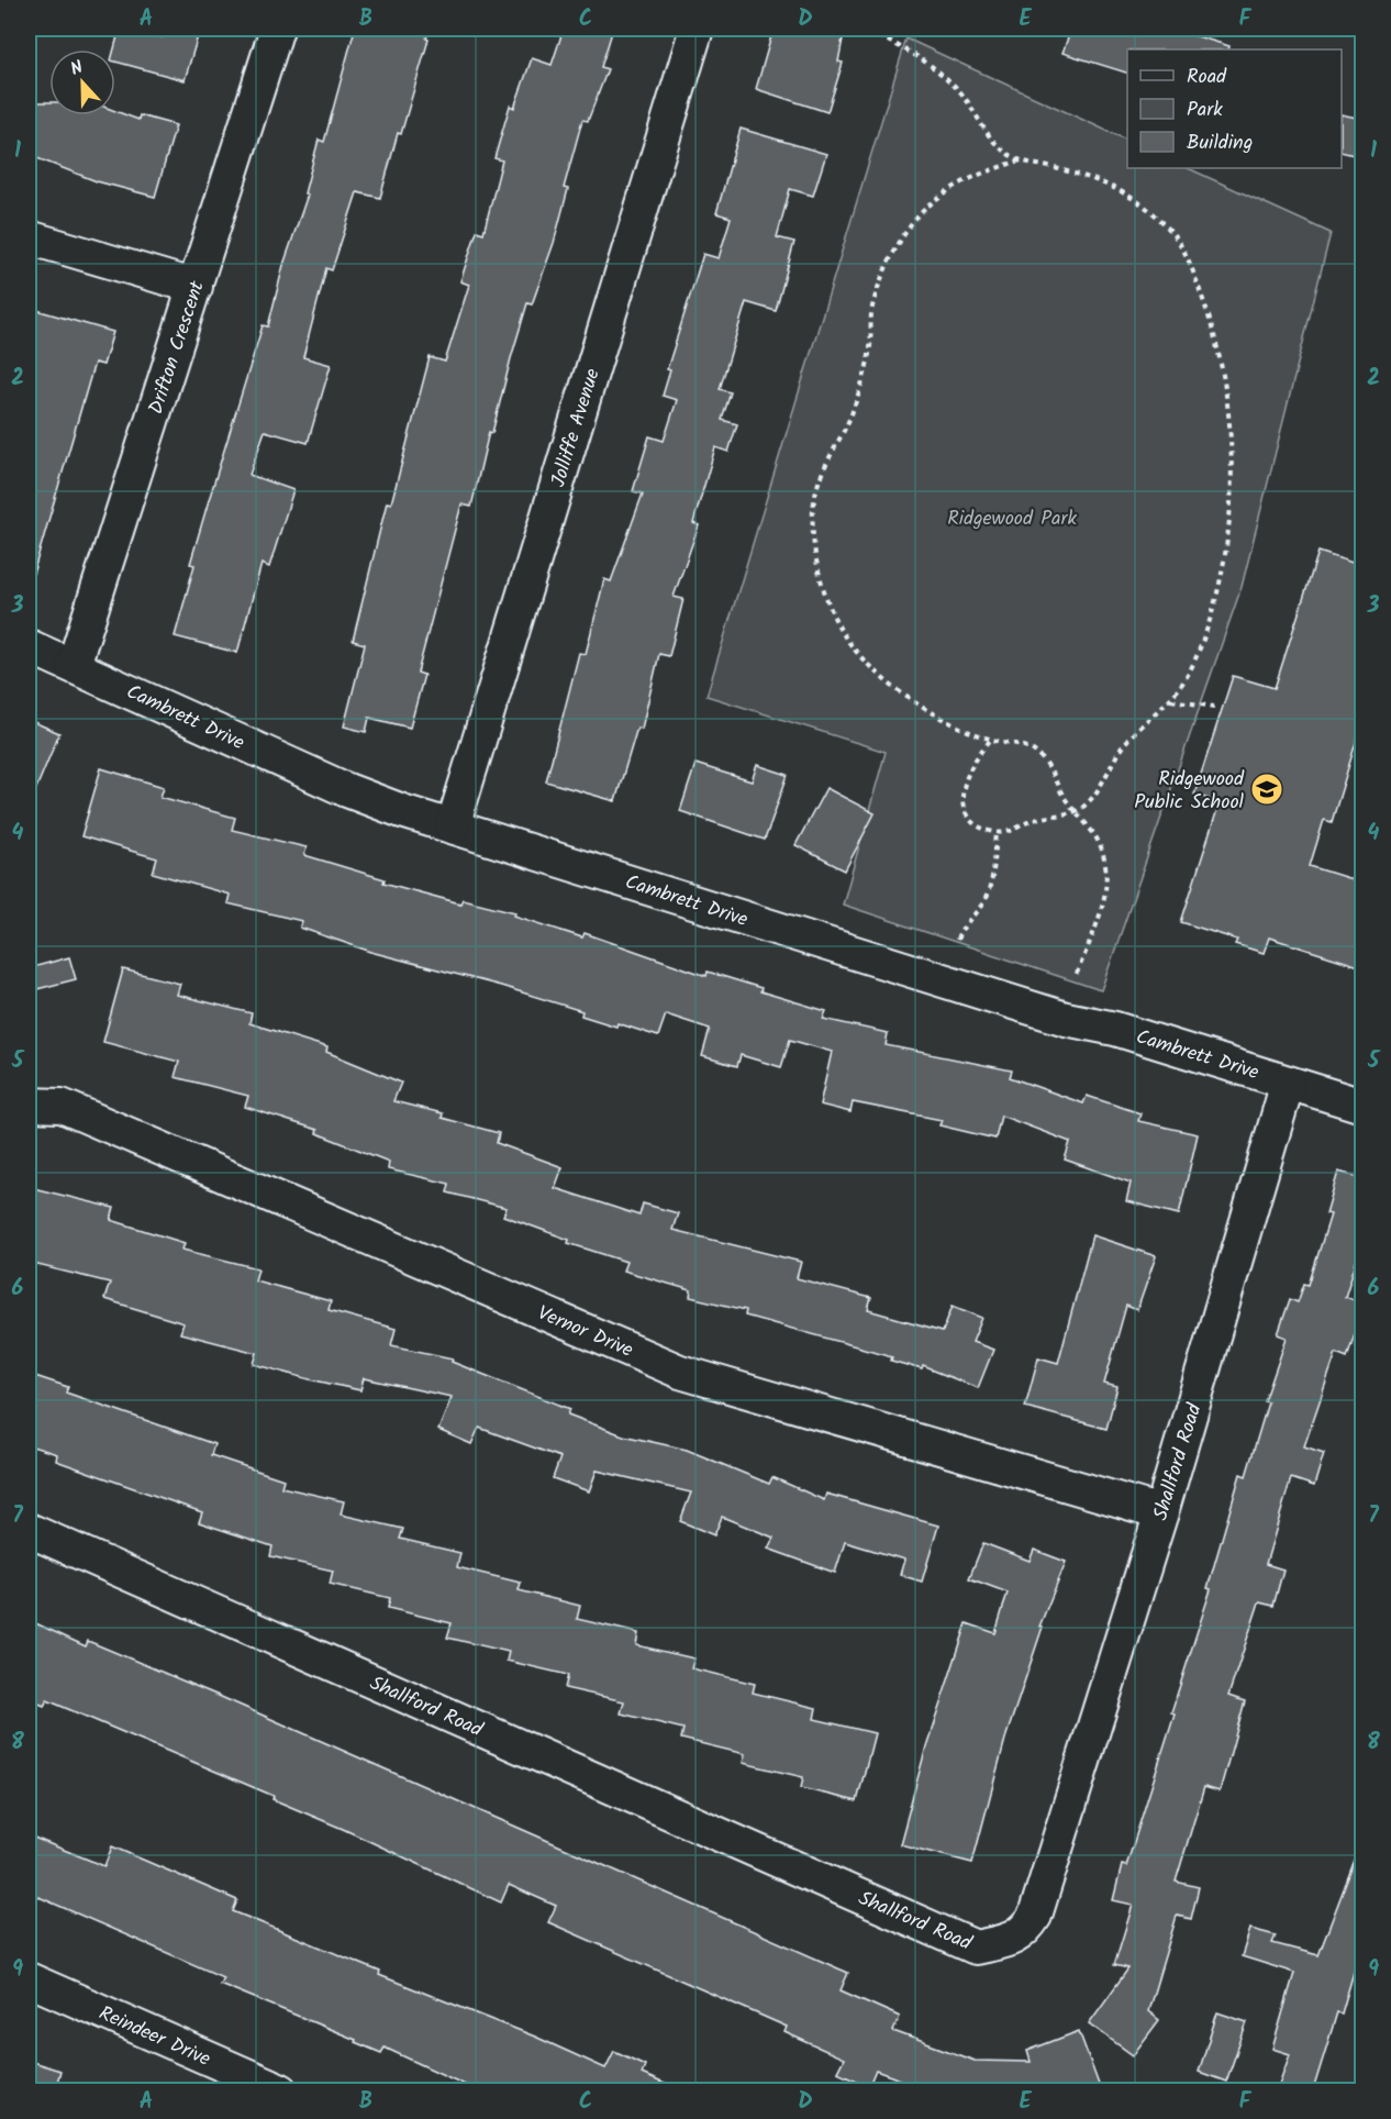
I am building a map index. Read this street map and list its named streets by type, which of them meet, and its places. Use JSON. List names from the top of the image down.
{
  "streets": {
    "street": [
      "Drifton Crescent",
      "Jolliffe Avenue",
      "Cambrett Drive",
      "Vernor Drive",
      "Shallford Road",
      "Reindeer Drive"
    ]
  },
  "crossings": [
    ["Drifton Crescent", "Cambrett Drive"],
    ["Jolliffe Avenue", "Cambrett Drive"],
    ["Cambrett Drive", "Shallford Road"],
    ["Vernor Drive", "Shallford Road"]
  ],
  "parks": ["Ridgewood Park"],
  "places": {
    "school or university": ["Ridgewood Public School"]
  },
  "legend": ["Road", "Park", "Building"],
  "north": "top",
  "grid": {
    "columns": [
      "A",
      "B",
      "C",
      "D",
      "E",
      "F"
    ],
    "rows": [
      "1",
      "2",
      "3",
      "4",
      "5",
      "6",
      "7",
      "8",
      "9"
    ]
  }
}
